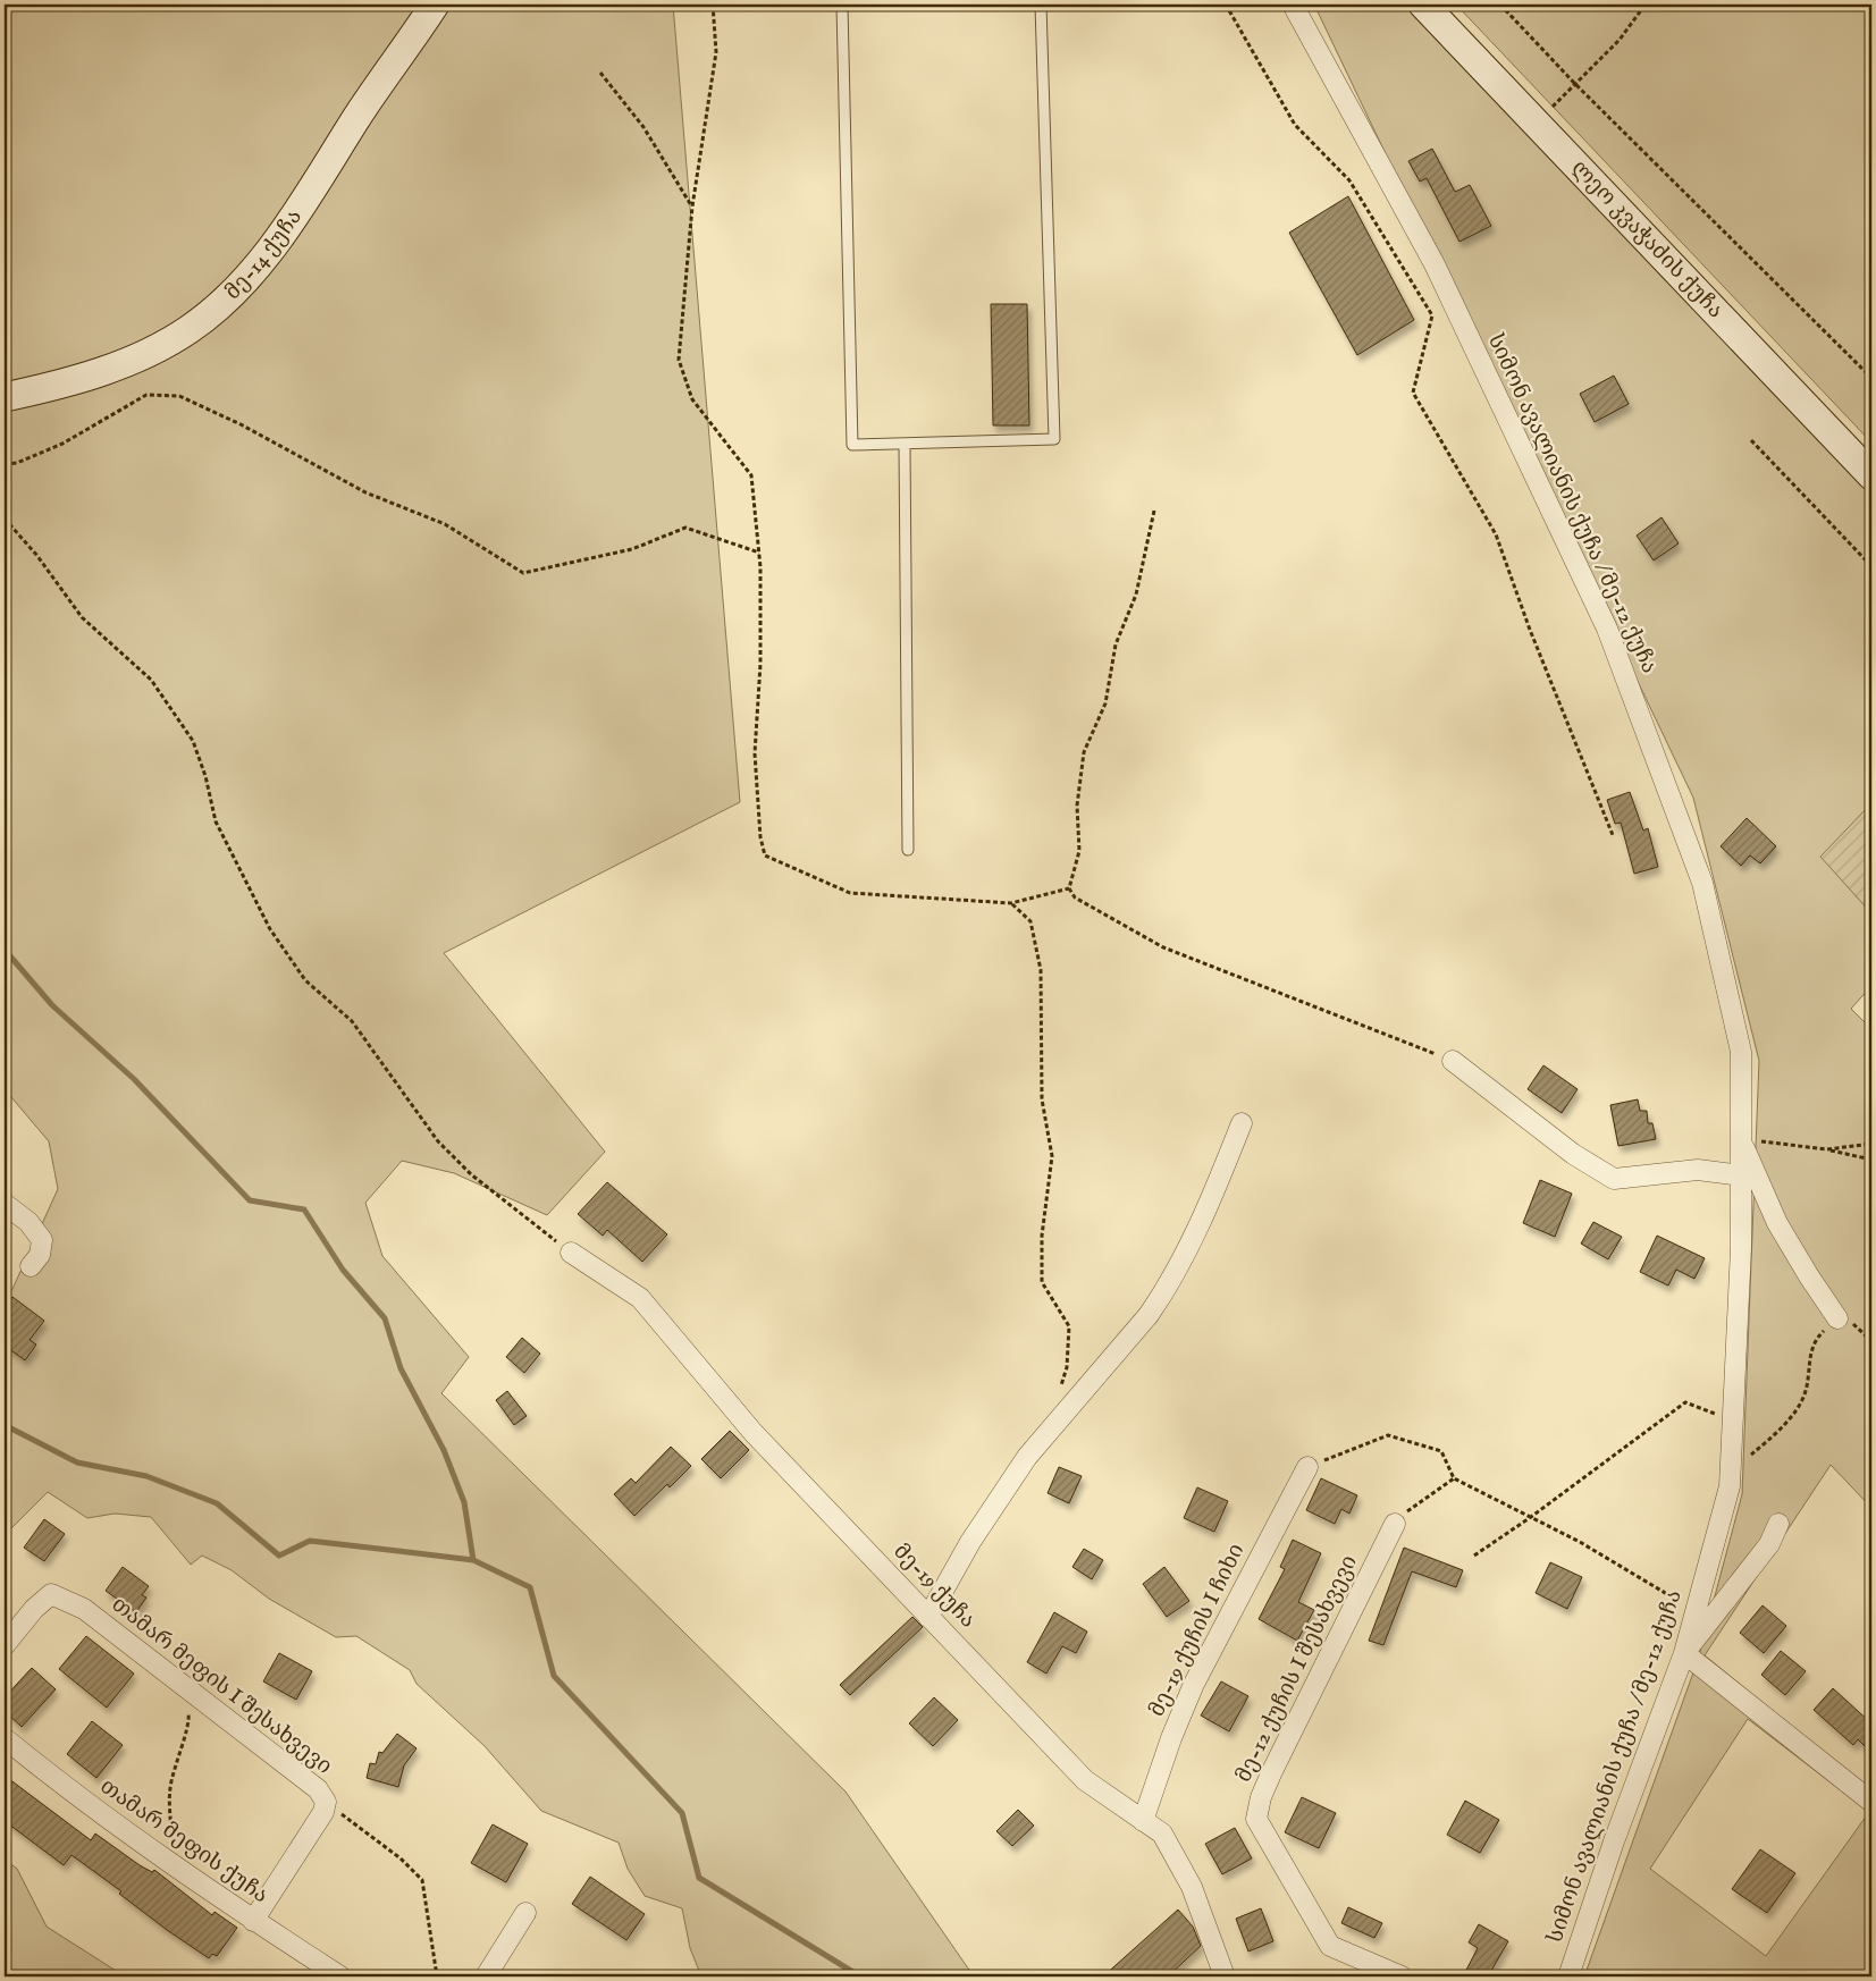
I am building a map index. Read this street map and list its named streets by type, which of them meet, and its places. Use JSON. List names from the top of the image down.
{
  "streets": {
    "main road": ["ლეო კვაჭაძის ქუჩა", "მე-14 ქუჩა"],
    "street": [
      "სიმონ ავალიანის ქუჩა / მე-12 ქუჩა",
      "მე-19 ქუჩა",
      "მე-19 ქუჩის I ჩიხი",
      "მე-12 ქუჩის I შესახვევი",
      "თამარ მეფის I შესახვევი",
      "თამარ მეფის ქუჩა"
    ]
  },
  "crossings": [
    ["მე-19 ქუჩა", "მე-19 ქუჩის I ჩიხი"],
    ["თამარ მეფის I შესახვევი", "თამარ მეფის ქუჩა"]
  ]
}
